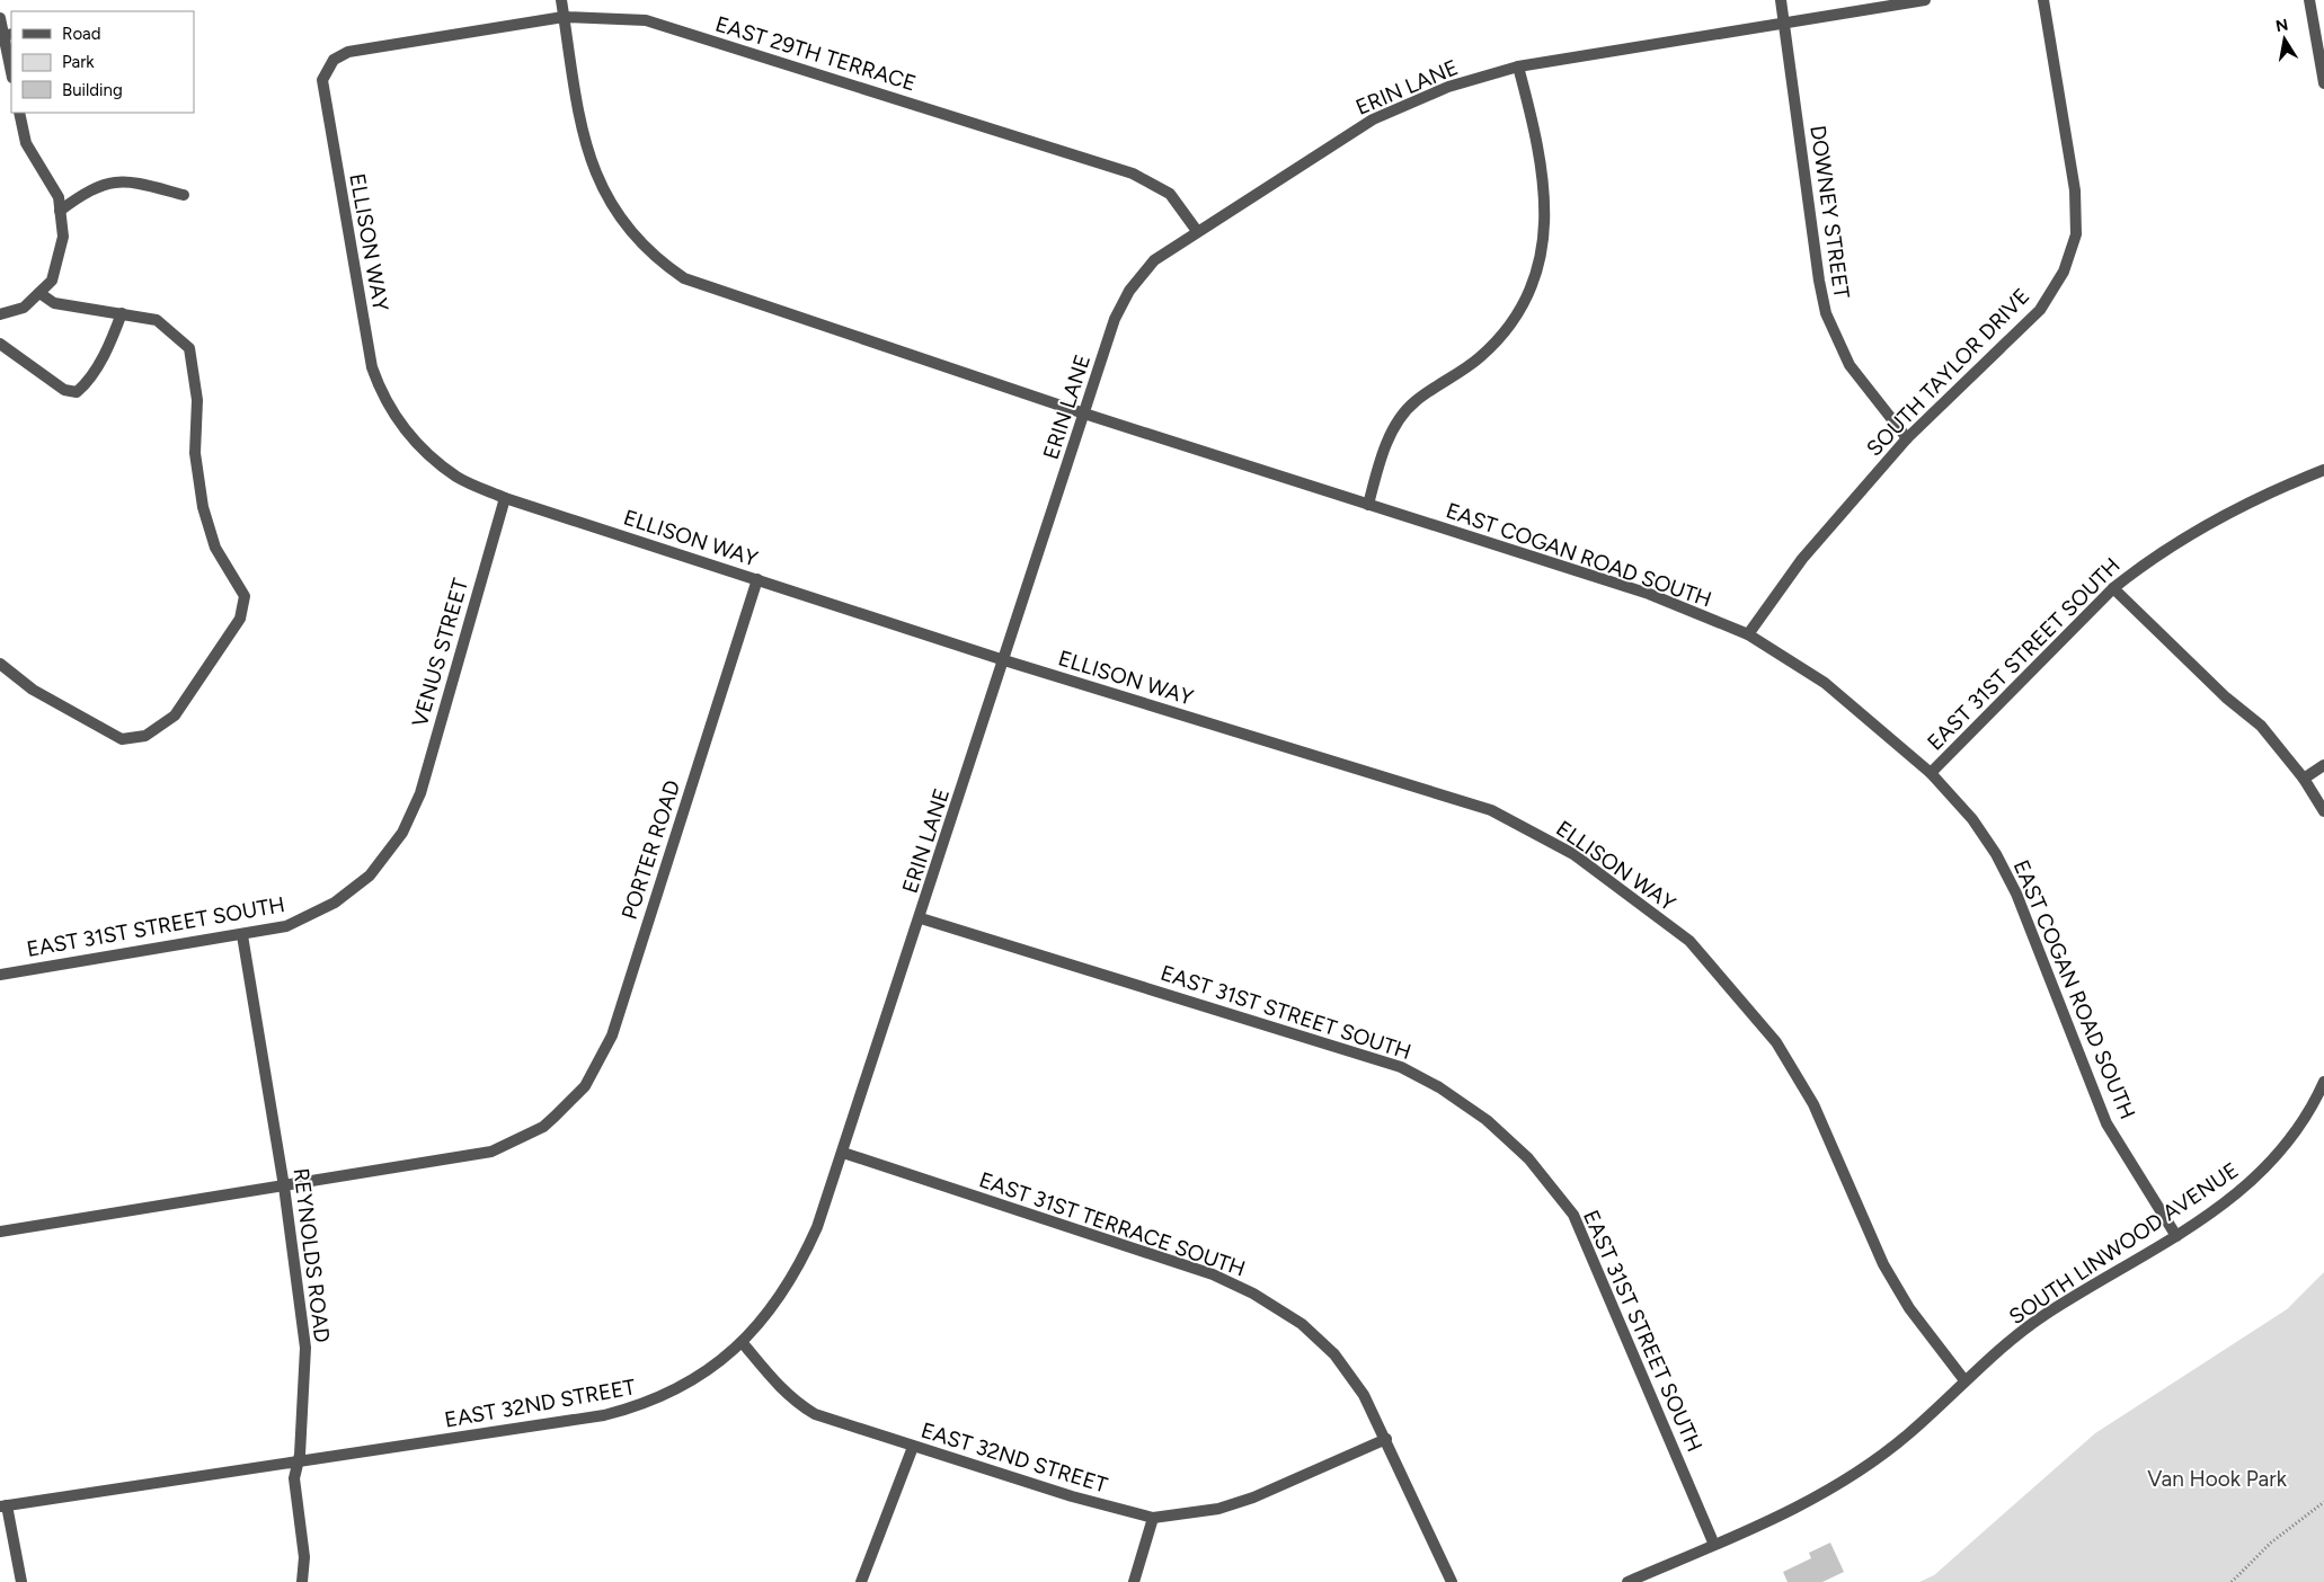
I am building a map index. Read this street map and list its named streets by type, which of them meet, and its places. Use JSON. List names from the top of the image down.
{
  "streets": {
    "street": [
      "EAST 29TH TERRACE",
      "ERIN LANE",
      "DOWNEY STREET",
      "ELLISON WAY",
      "SOUTH TAYLOR DRIVE",
      "EAST COGAN ROAD SOUTH",
      "VENUS STREET",
      "EAST 31ST STREET SOUTH",
      "PORTER ROAD",
      "EAST 31ST TERRACE SOUTH",
      "SOUTH LINWOOD AVENUE",
      "REYNOLDS ROAD",
      "EAST 32ND STREET"
    ]
  },
  "crossings": [
    ["EAST 29TH TERRACE", "ERIN LANE"],
    ["EAST 29TH TERRACE", "ELLISON WAY"],
    ["EAST 29TH TERRACE", "EAST COGAN ROAD SOUTH"],
    ["ERIN LANE", "DOWNEY STREET"],
    ["ERIN LANE", "ELLISON WAY"],
    ["ERIN LANE", "EAST COGAN ROAD SOUTH"],
    ["ERIN LANE", "EAST 31ST STREET SOUTH"],
    ["ERIN LANE", "EAST 31ST TERRACE SOUTH"],
    ["ERIN LANE", "EAST 32ND STREET"],
    ["DOWNEY STREET", "SOUTH TAYLOR DRIVE"],
    ["ELLISON WAY", "VENUS STREET"],
    ["ELLISON WAY", "PORTER ROAD"],
    ["ELLISON WAY", "SOUTH LINWOOD AVENUE"],
    ["SOUTH TAYLOR DRIVE", "EAST COGAN ROAD SOUTH"],
    ["EAST COGAN ROAD SOUTH", "EAST 31ST STREET SOUTH"],
    ["EAST COGAN ROAD SOUTH", "SOUTH LINWOOD AVENUE"],
    ["VENUS STREET", "EAST 31ST STREET SOUTH"],
    ["EAST 31ST STREET SOUTH", "SOUTH LINWOOD AVENUE"],
    ["EAST 31ST STREET SOUTH", "REYNOLDS ROAD"],
    ["PORTER ROAD", "REYNOLDS ROAD"],
    ["EAST 31ST TERRACE SOUTH", "EAST 32ND STREET"],
    ["REYNOLDS ROAD", "EAST 32ND STREET"]
  ],
  "parks": ["Van Hook Park"],
  "legend": ["Road", "Park", "Building"],
  "north": "top"
}
